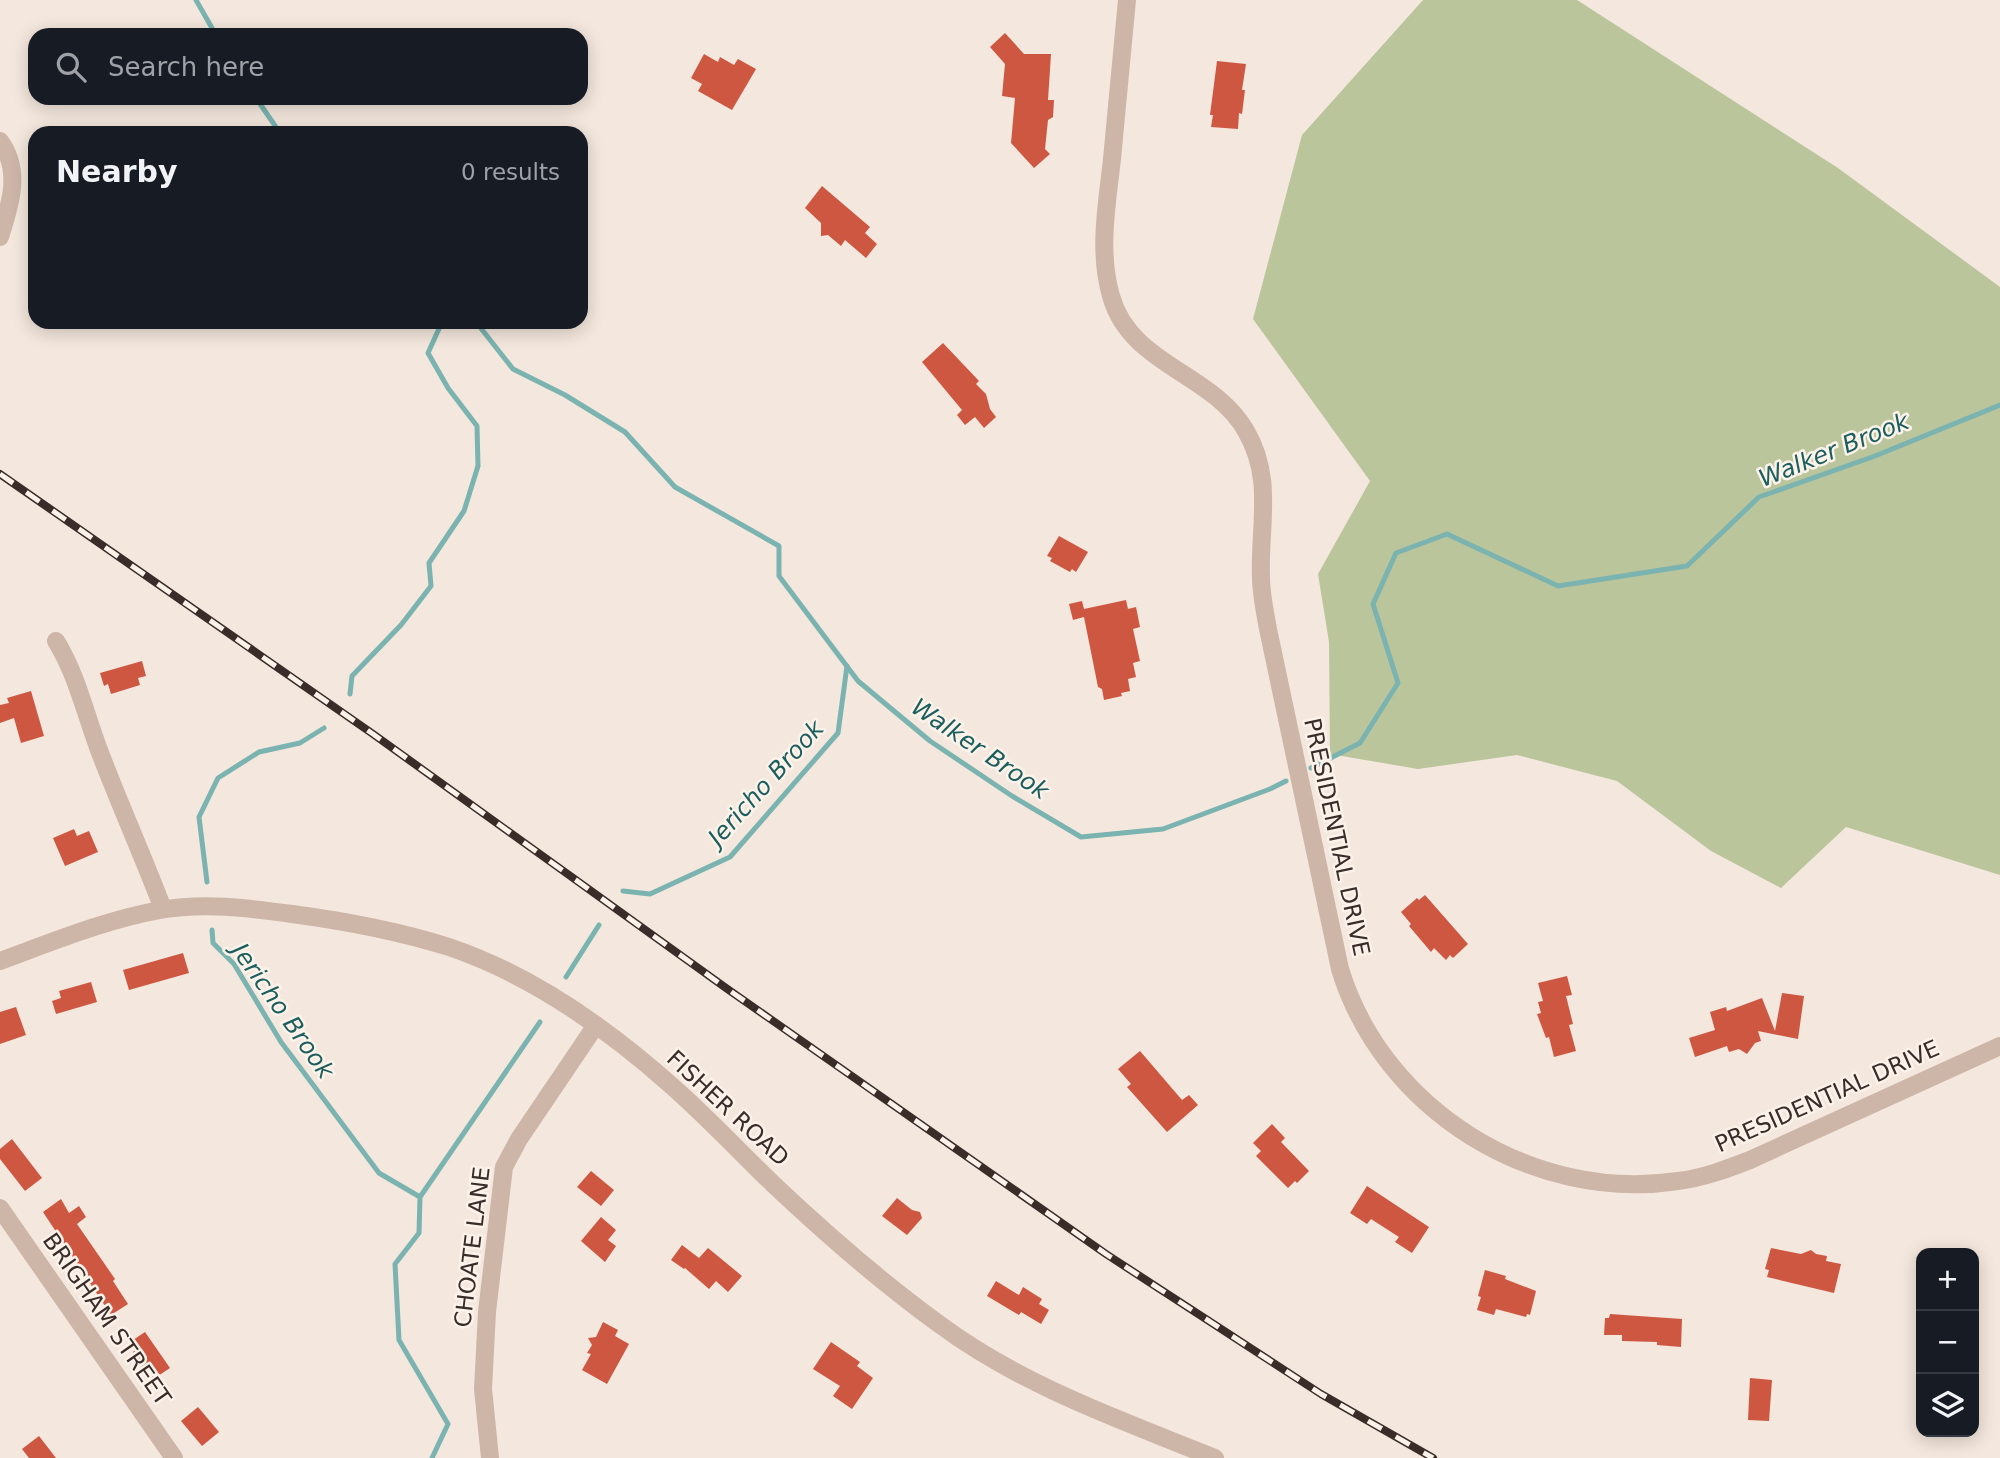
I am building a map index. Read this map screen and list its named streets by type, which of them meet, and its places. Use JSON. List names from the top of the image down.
{
  "streets": {
    "street": [
      "PRESIDENTIAL DRIVE",
      "FISHER ROAD",
      "CHOATE LANE",
      "BRIGHAM STREET"
    ]
  },
  "crossings": [
    ["FISHER ROAD", "CHOATE LANE"]
  ],
  "water": ["Walker Brook", "Jericho Brook"],
  "page": {
    "search": "Search here",
    "heading": ["Nearby", "0 results"],
    "map_buttons": ["+", "−"]
  }
}
